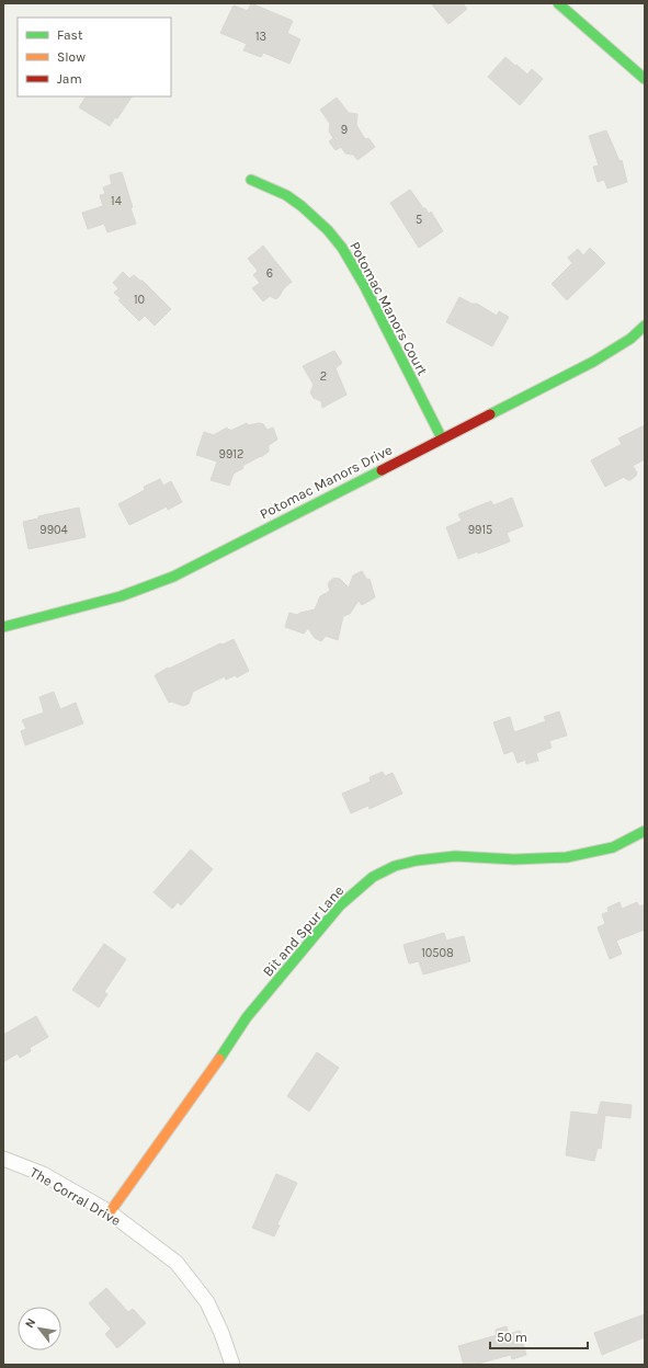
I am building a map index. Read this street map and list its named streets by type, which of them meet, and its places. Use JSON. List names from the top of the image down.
{
  "streets": {
    "street": [
      "Potomac Manors Court",
      "Potomac Manors Drive",
      "Bit and Spur Lane",
      "The Corral Drive"
    ]
  },
  "crossings": [
    ["Potomac Manors Court", "Potomac Manors Drive"],
    ["Bit and Spur Lane", "The Corral Drive"]
  ],
  "house_numbers": [
    "13",
    "9",
    "14",
    "5",
    "6",
    "10",
    "2",
    "9912",
    "9904",
    "9915",
    "10508"
  ],
  "legend": ["Fast", "Slow", "Jam"],
  "scale_bar": "50 m",
  "north": "top left"
}
